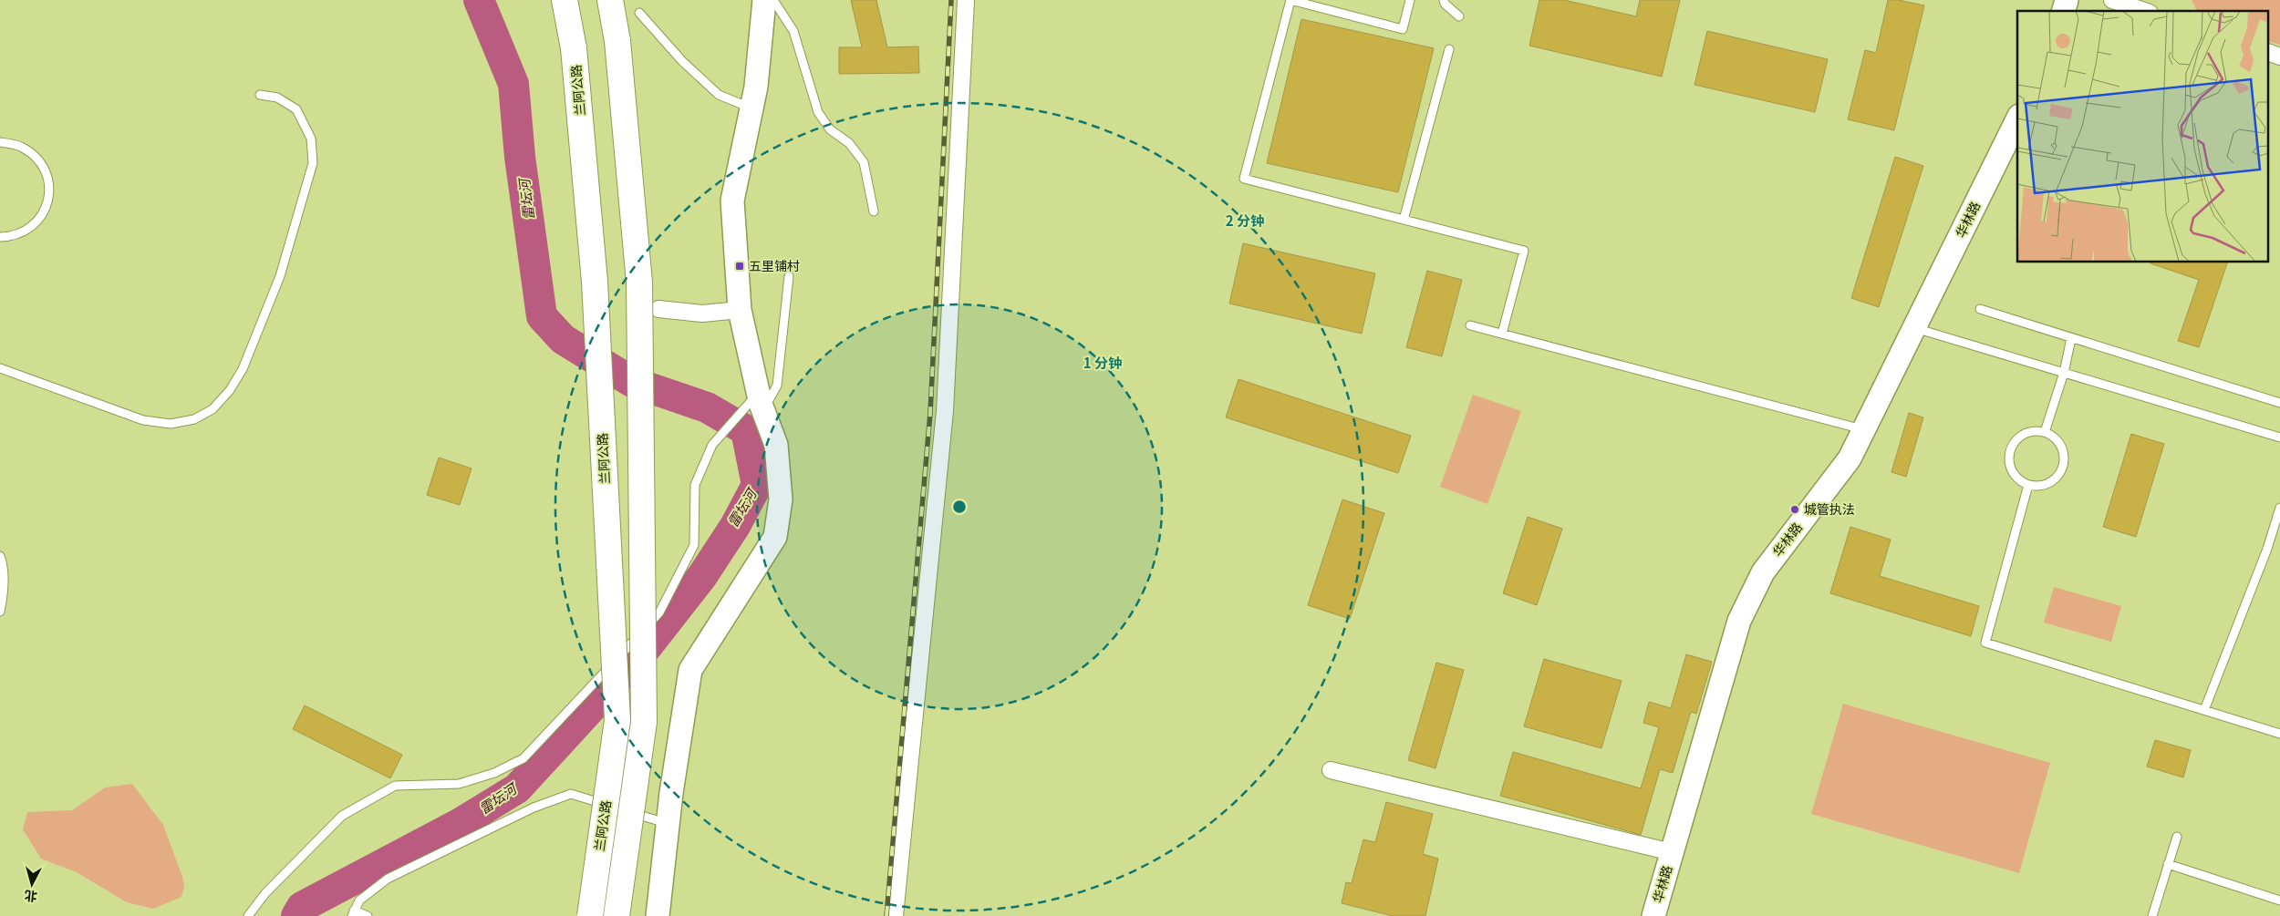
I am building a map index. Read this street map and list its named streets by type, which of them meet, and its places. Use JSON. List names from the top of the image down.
{
  "streets": {
    "highway": ["兰阿公路"],
    "main road": ["华林路"]
  },
  "water": ["雷坛河"],
  "places": {
    "transit": ["五里铺村"],
    "other": ["城管执法"]
  },
  "north": "bottom",
  "rings": ["2 分钟", "1 分钟"]
}
